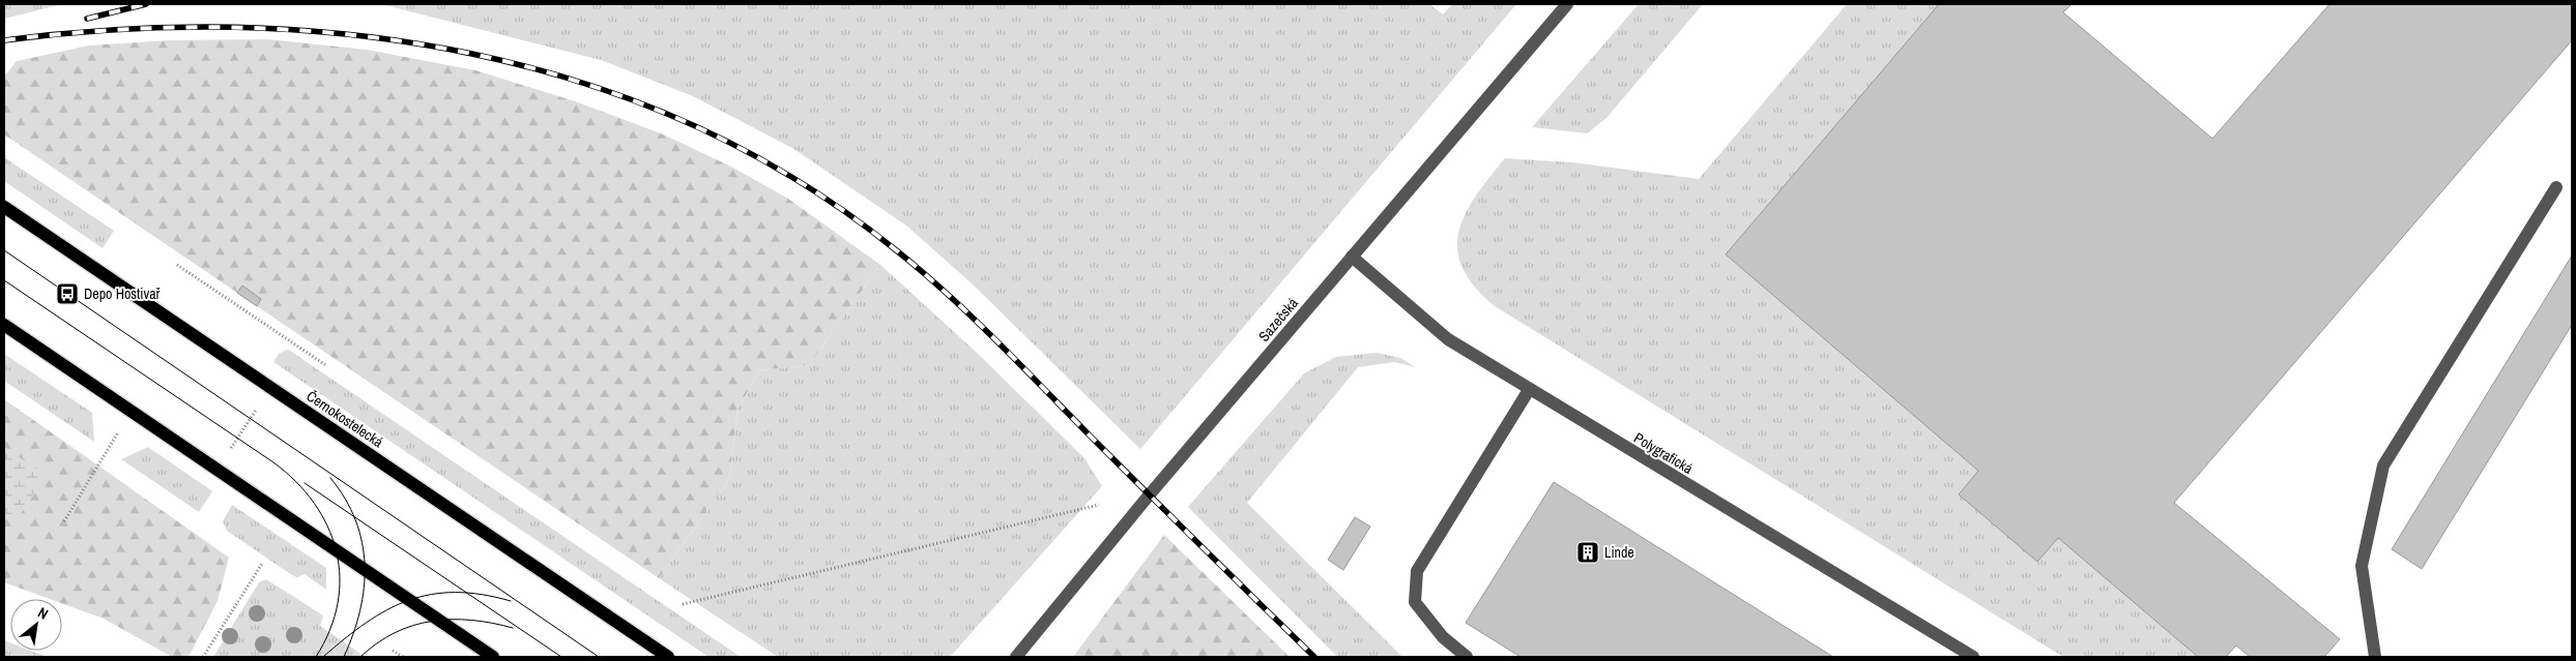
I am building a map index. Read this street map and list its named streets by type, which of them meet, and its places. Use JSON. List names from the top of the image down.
{
  "streets": {
    "main road": ["Černokostelecká"],
    "street": ["Sazečská", "Polygrafická"]
  },
  "crossings": [
    ["Sazečská", "Polygrafická"]
  ],
  "places": {
    "bus stop": ["Depo Hostivař"],
    "building": ["Linde"]
  },
  "north": "top right"
}
